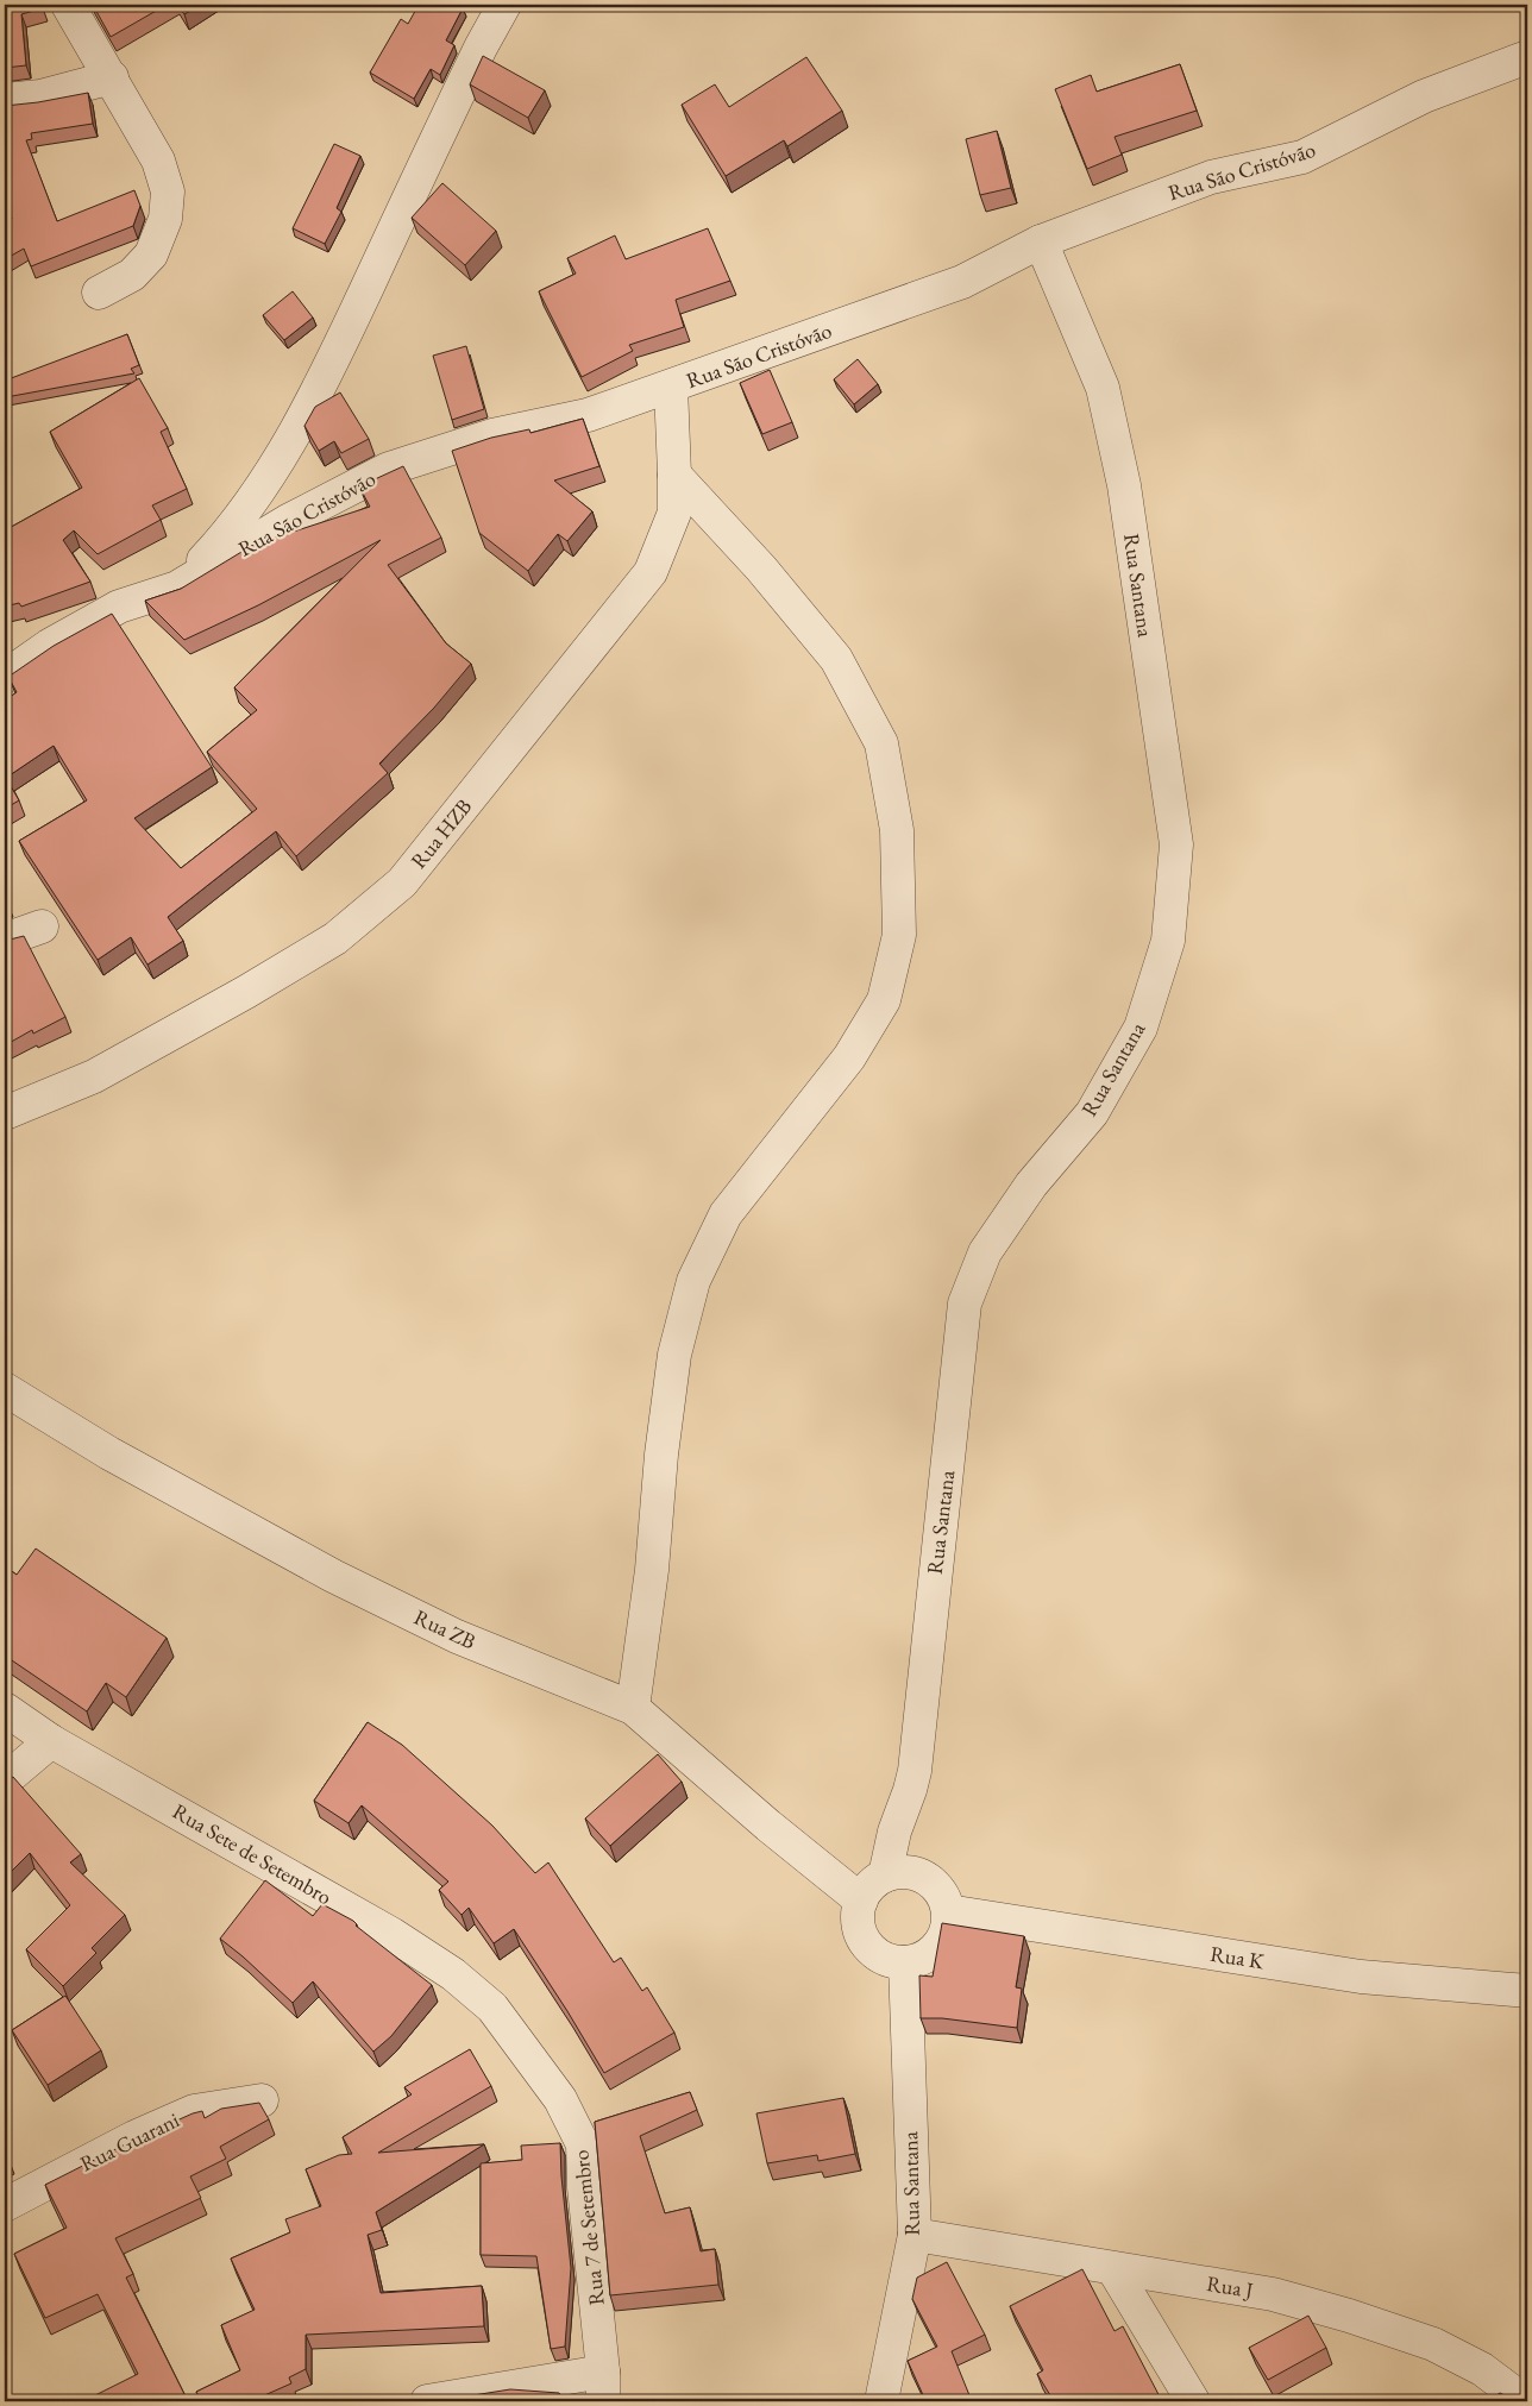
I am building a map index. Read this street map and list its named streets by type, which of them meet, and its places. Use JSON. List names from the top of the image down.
{
  "streets": {
    "street": [
      "Rua São Cristóvão",
      "Rua Santana",
      "Rua HZB",
      "Rua ZB",
      "Rua Sete de Setembro",
      "Rua K",
      "Rua Guarani",
      "Rua 7 de Setembro",
      "Rua J"
    ]
  },
  "crossings": [
    ["Rua São Cristóvão", "Rua Santana"],
    ["Rua São Cristóvão", "Rua HZB"],
    ["Rua Santana", "Rua ZB"],
    ["Rua Santana", "Rua K"],
    ["Rua Santana", "Rua J"],
    ["Rua ZB", "Rua K"],
    ["Rua Sete de Setembro", "Rua 7 de Setembro"]
  ]
}
